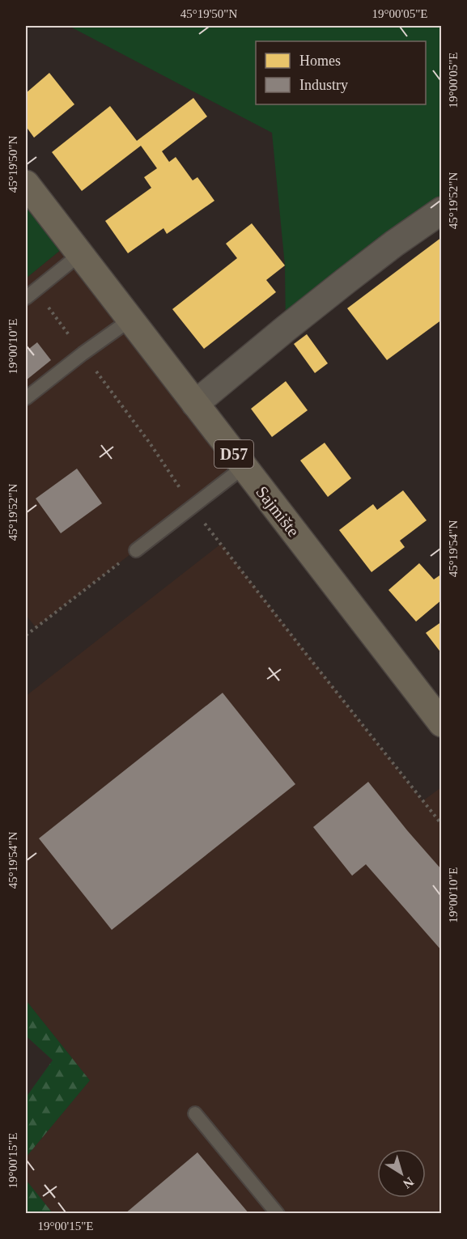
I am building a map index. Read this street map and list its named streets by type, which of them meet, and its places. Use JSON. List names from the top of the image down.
{
  "streets": {
    "main road": ["D57", "Sajmište"]
  },
  "legend": ["Homes", "Industry"],
  "north": "bottom right",
  "coordinates": [
    "45°19'50\"N",
    "19°00'05\"E",
    "45°19'52\"N",
    "19°00'10\"E",
    "45°19'54\"N",
    "19°00'15\"E"
  ]
}
